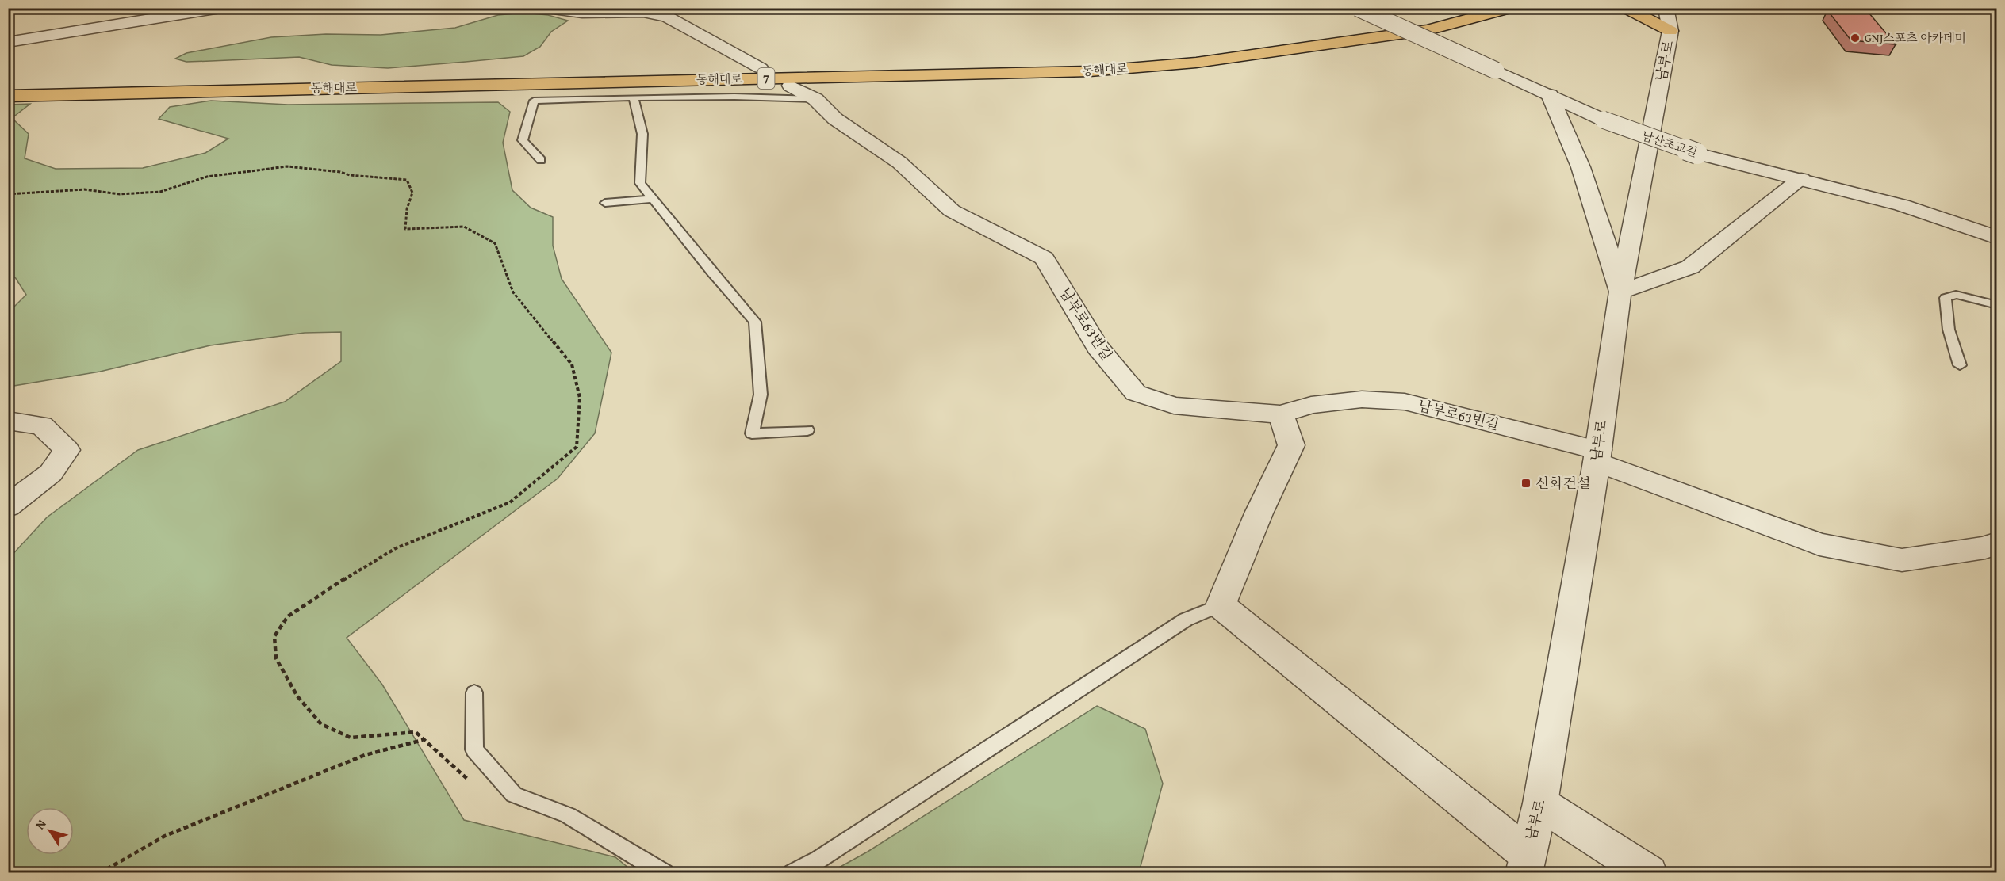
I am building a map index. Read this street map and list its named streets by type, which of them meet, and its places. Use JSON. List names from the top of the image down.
{
  "streets": {
    "main road": ["동해대로", "7"],
    "street": ["남부로", "남산초교길", "남부로63번길"]
  },
  "crossings": [
    ["남부로", "남부로63번길"]
  ],
  "places": {
    "other": ["GNJ스포츠 아카데미"],
    "transit": ["신화건설"]
  },
  "north": "top left"
}
